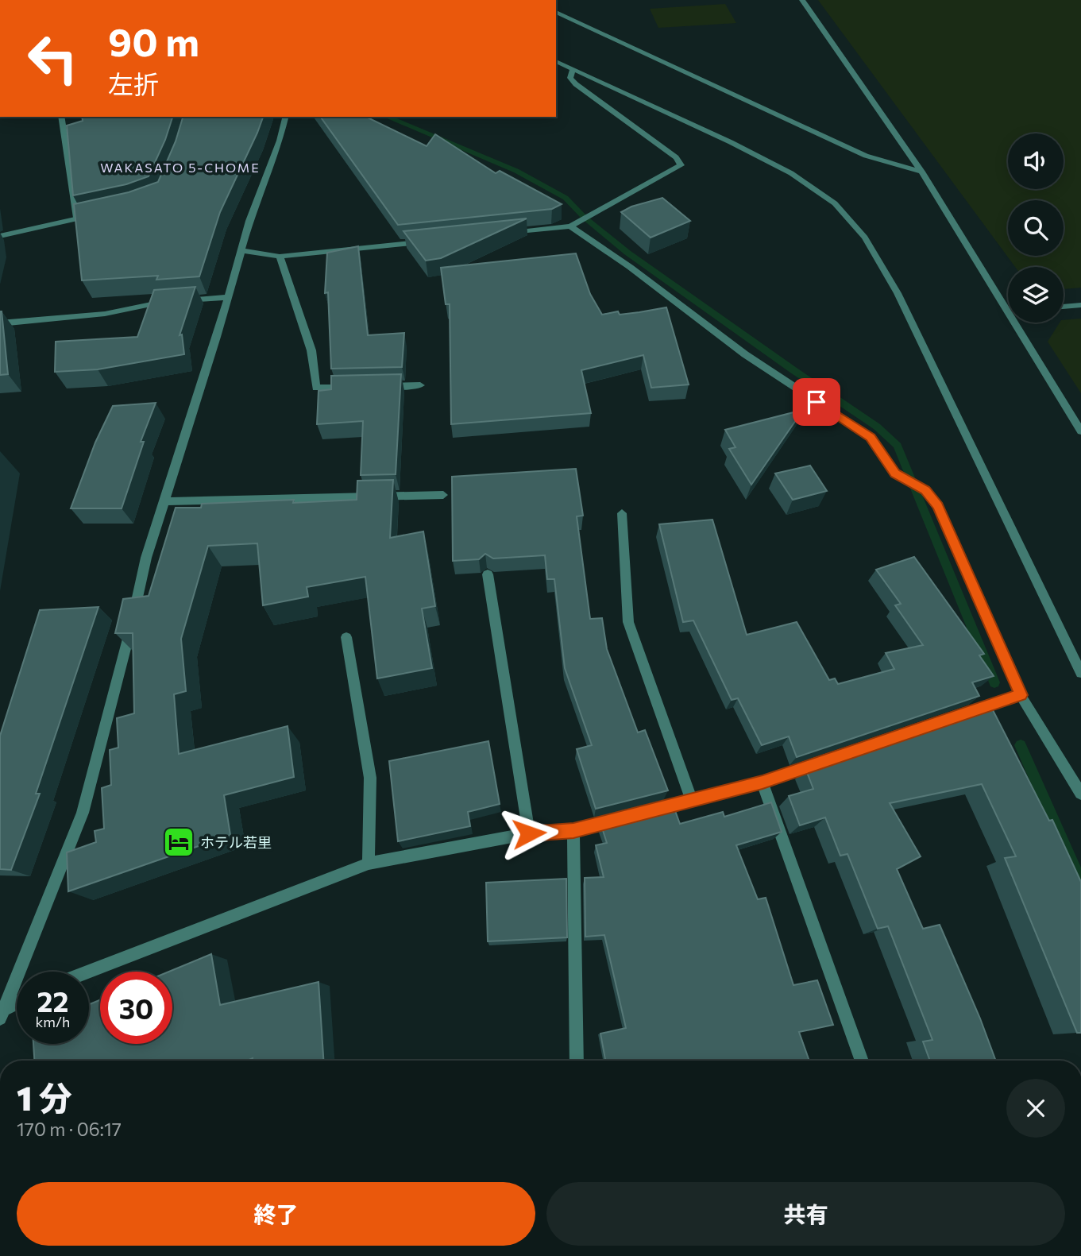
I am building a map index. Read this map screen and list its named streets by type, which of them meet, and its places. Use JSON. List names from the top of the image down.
{
  "districts": ["WAKASATO 5-CHOME"],
  "places": {
    "hotel": ["ホテル若里"]
  },
  "page": {
    "turn": ["90 m", "左折"],
    "speed": "22 km/h",
    "limit": "30",
    "heading": ["1 分", "170 m · 06:17"],
    "buttons": ["終了", "共有"]
  }
}
